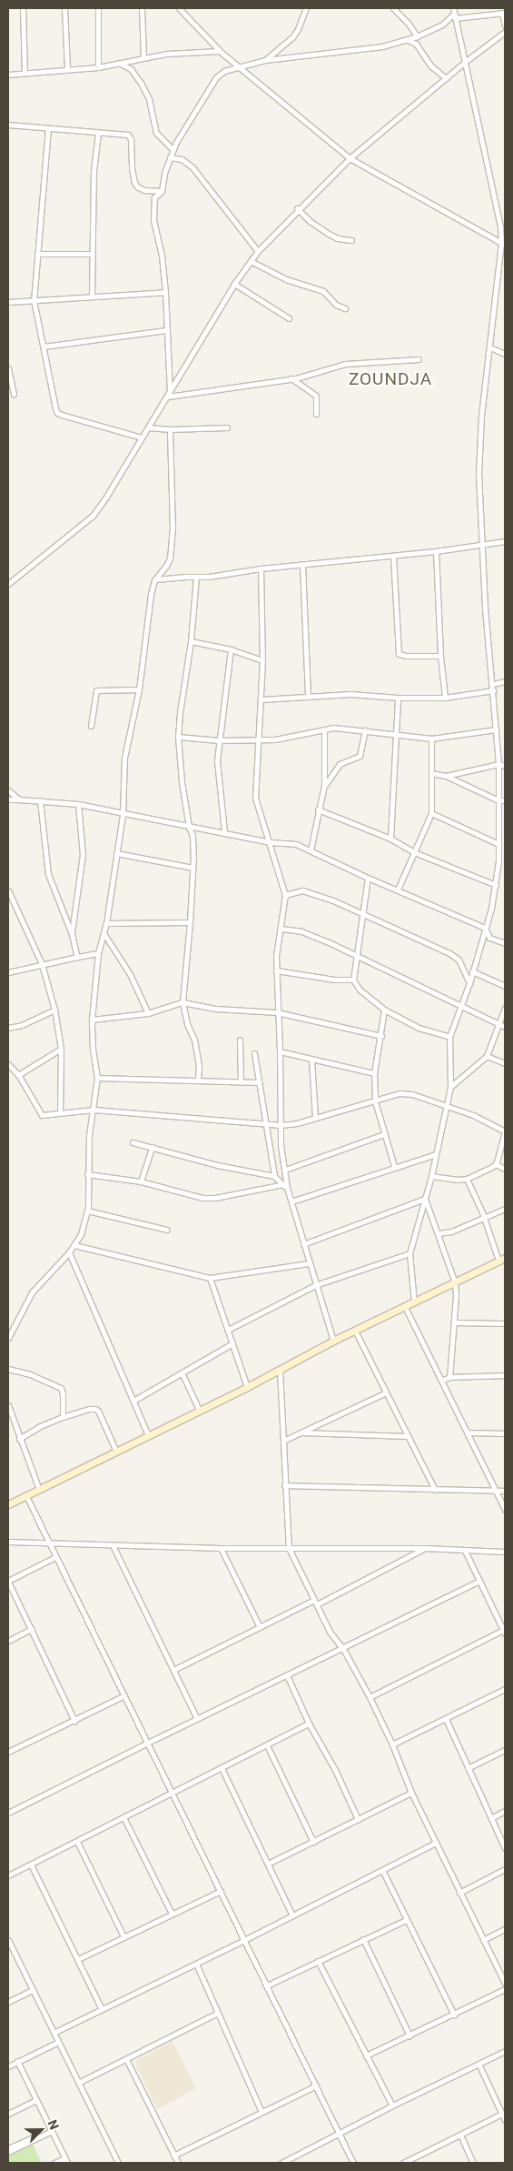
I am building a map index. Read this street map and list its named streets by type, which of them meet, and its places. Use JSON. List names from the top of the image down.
{
  "districts": ["ZOUNDJA"],
  "north": "top right"
}
